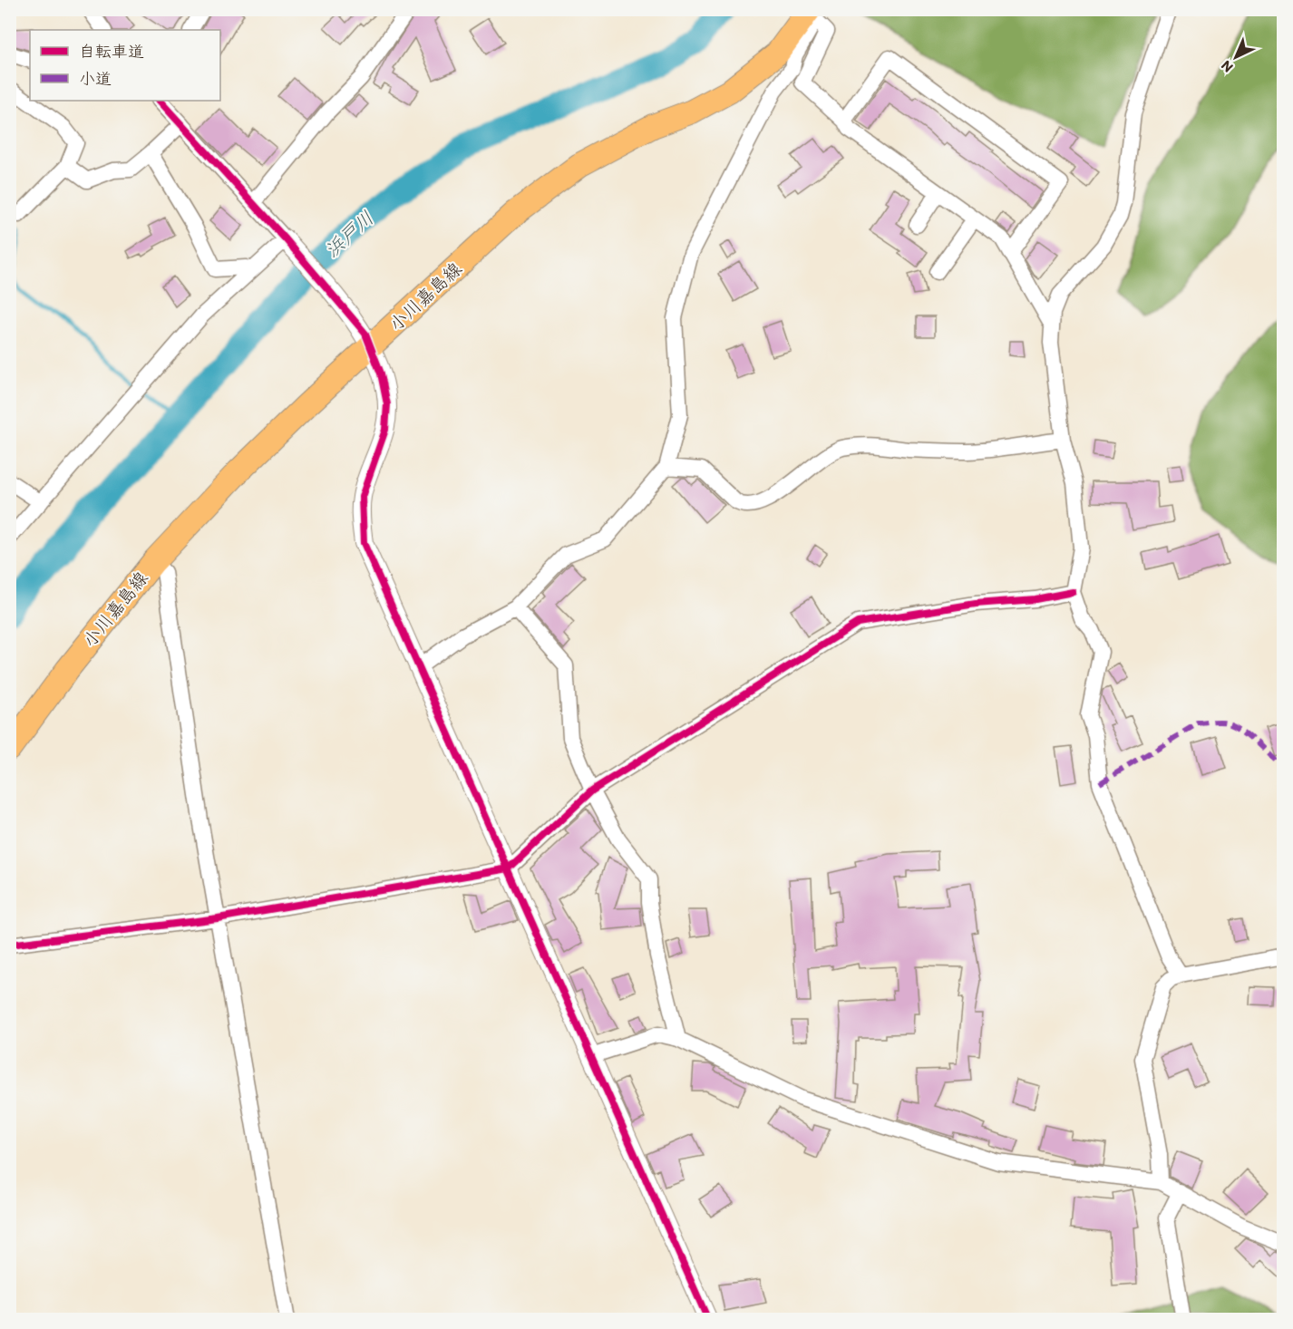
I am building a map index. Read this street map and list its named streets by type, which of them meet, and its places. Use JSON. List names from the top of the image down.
{
  "streets": {
    "main road": ["小川嘉島線"]
  },
  "water": ["浜戸川"],
  "legend": ["自転車道", "小道"],
  "north": "bottom left"
}
